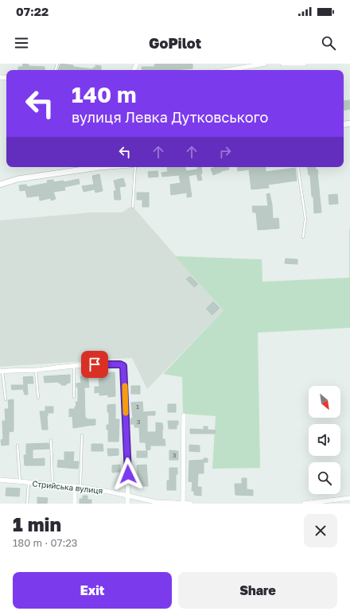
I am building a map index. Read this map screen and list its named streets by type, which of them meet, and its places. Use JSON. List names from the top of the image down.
{
  "streets": {
    "street": ["Стрийська вулиця"]
  },
  "house_numbers": ["1", "3", "3"],
  "north": "bottom right",
  "page": {
    "status": "07:22",
    "header": "GoPilot",
    "turn": ["140 m", "вулиця Левка Дутковського"],
    "heading": ["1 min", "180 m · 07:23"],
    "buttons": ["Exit", "Share"]
  }
}
